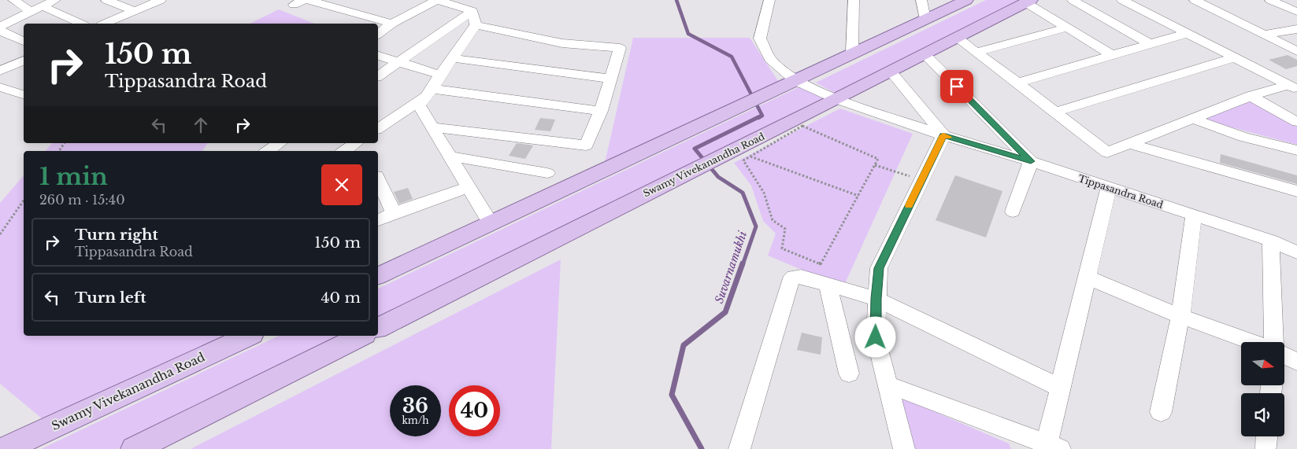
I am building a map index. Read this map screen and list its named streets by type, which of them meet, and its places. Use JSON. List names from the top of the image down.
{
  "streets": {
    "main road": ["Swamy Vivekanandha Road"],
    "street": ["Tippasandra Road"]
  },
  "crossings": [
    ["Swamy Vivekanandha Road", "Tippasandra Road"]
  ],
  "water": ["Suvarnamukhi"],
  "north": "right",
  "page": {
    "turn": ["150 m", "Tippasandra Road"],
    "heading": ["1 min", "260 m · 15:40"],
    "list": [
      {
        "name": "Turn right",
        "note": "Tippasandra Road",
        "value": "150 m"
      },
      {
        "name": "Turn left",
        "value": "40 m"
      }
    ],
    "speed": "36 km/h",
    "limit": "40"
  }
}
